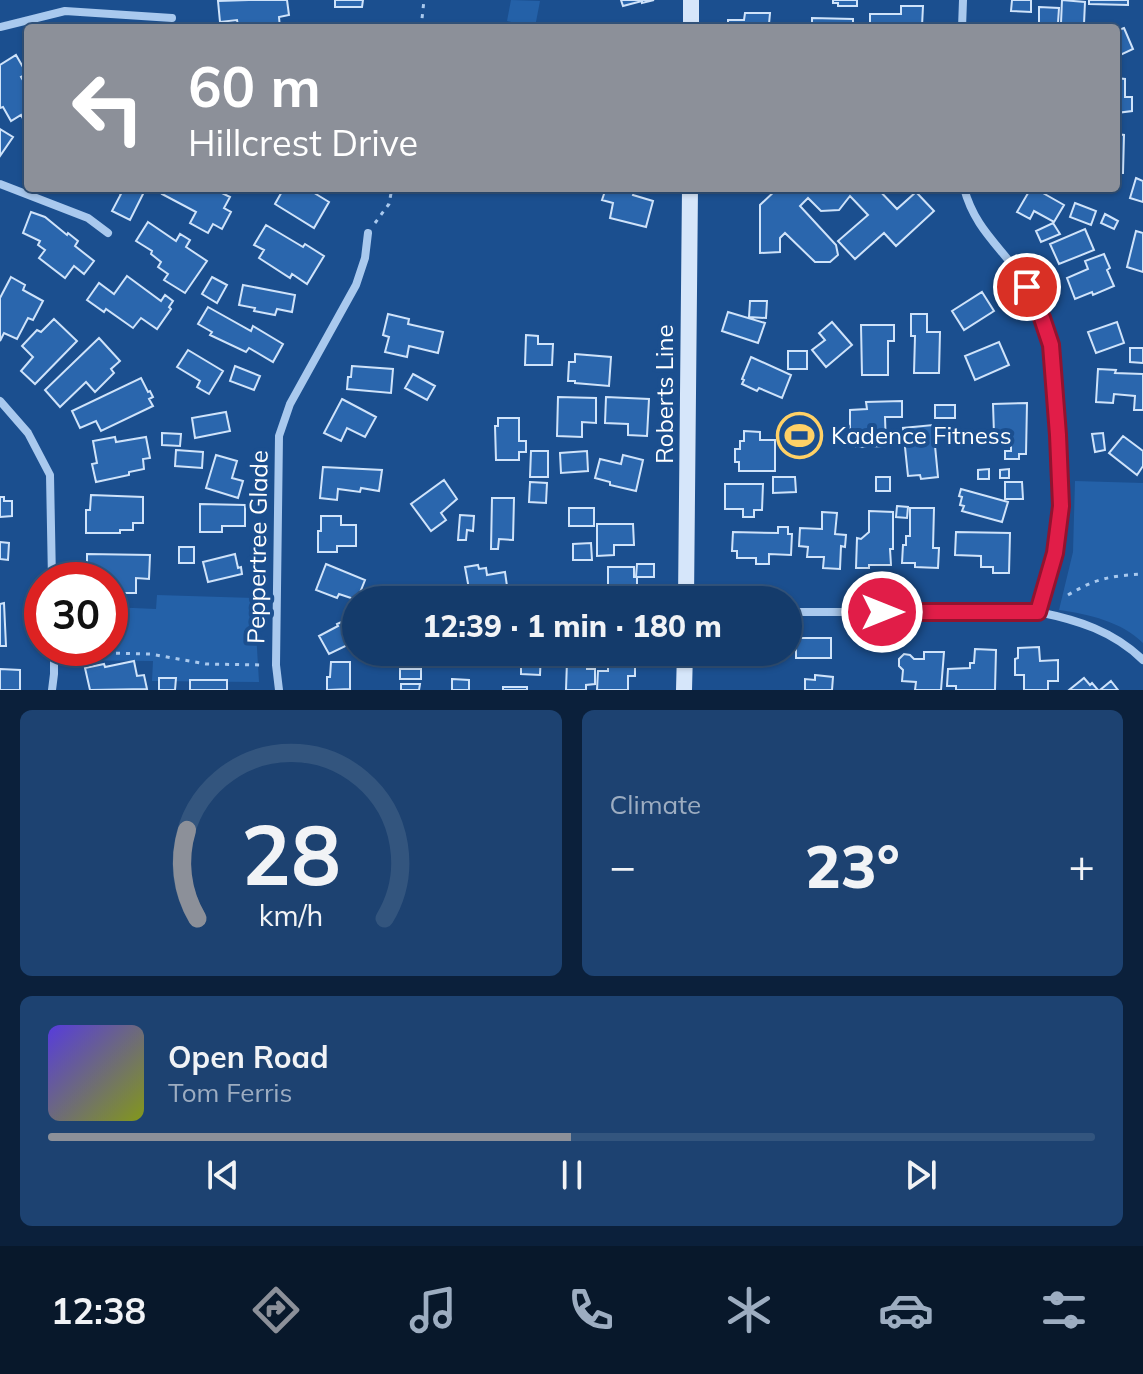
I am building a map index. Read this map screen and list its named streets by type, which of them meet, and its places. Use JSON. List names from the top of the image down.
{
  "streets": {
    "main road": ["Roberts Line"],
    "street": ["Peppertree Glade"]
  },
  "places": {
    "sports": ["Kadence Fitness"]
  },
  "page": {
    "turn": ["60 m", "Hillcrest Drive"],
    "limit": "30",
    "trip": "12:39 · 1 min · 180 m",
    "tile": "Climate",
    "heat": ["−", "23°", "+"],
    "song": ["Open Road", "Tom Ferris"],
    "tabs": "12:38",
    "gauge": ["28", "km/h"]
  }
}
